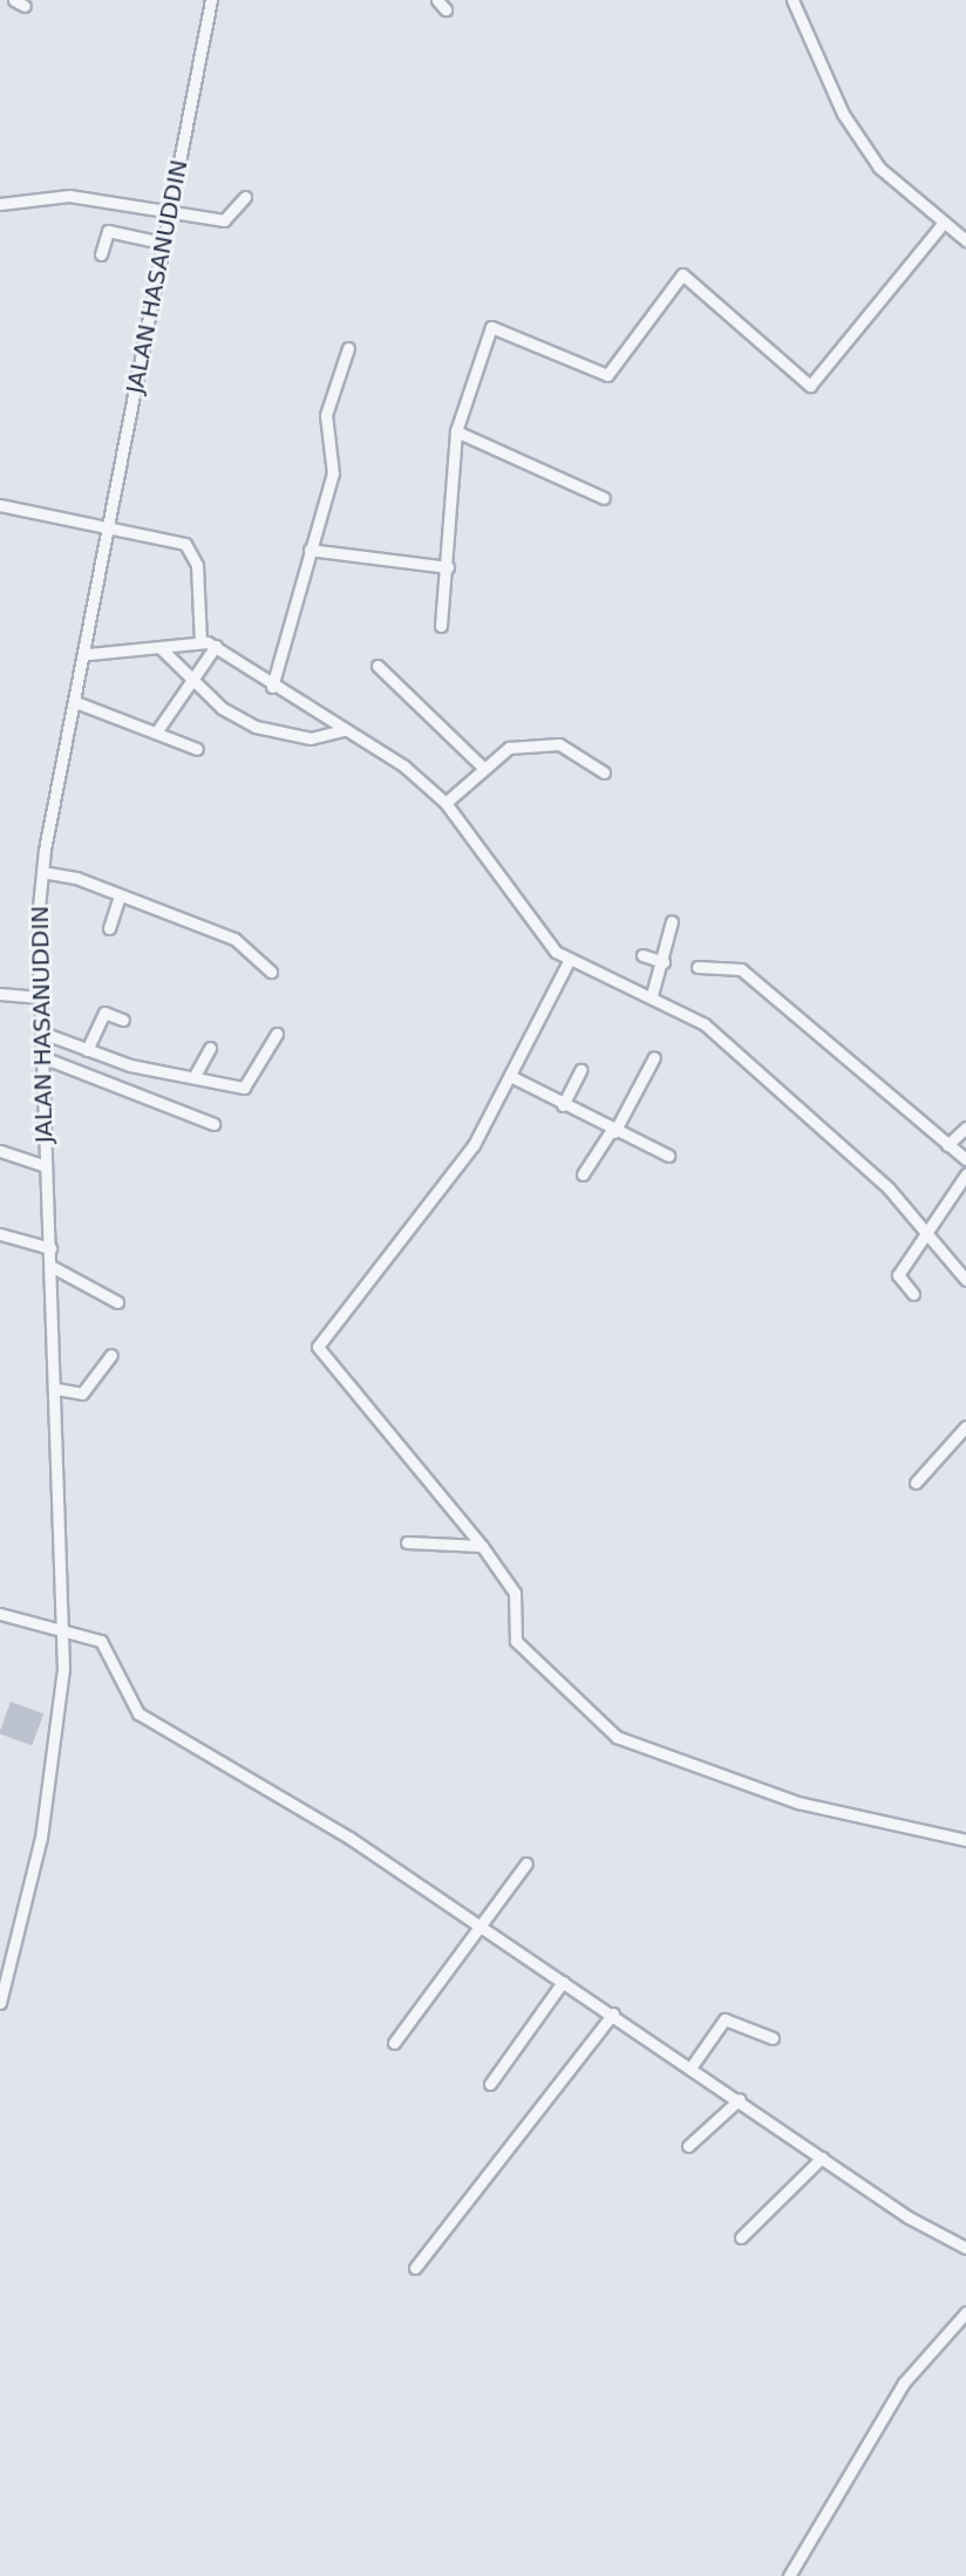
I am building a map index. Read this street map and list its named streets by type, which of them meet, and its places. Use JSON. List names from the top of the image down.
{
  "streets": {
    "street": ["JALAN HASANUDDIN"]
  }
}
